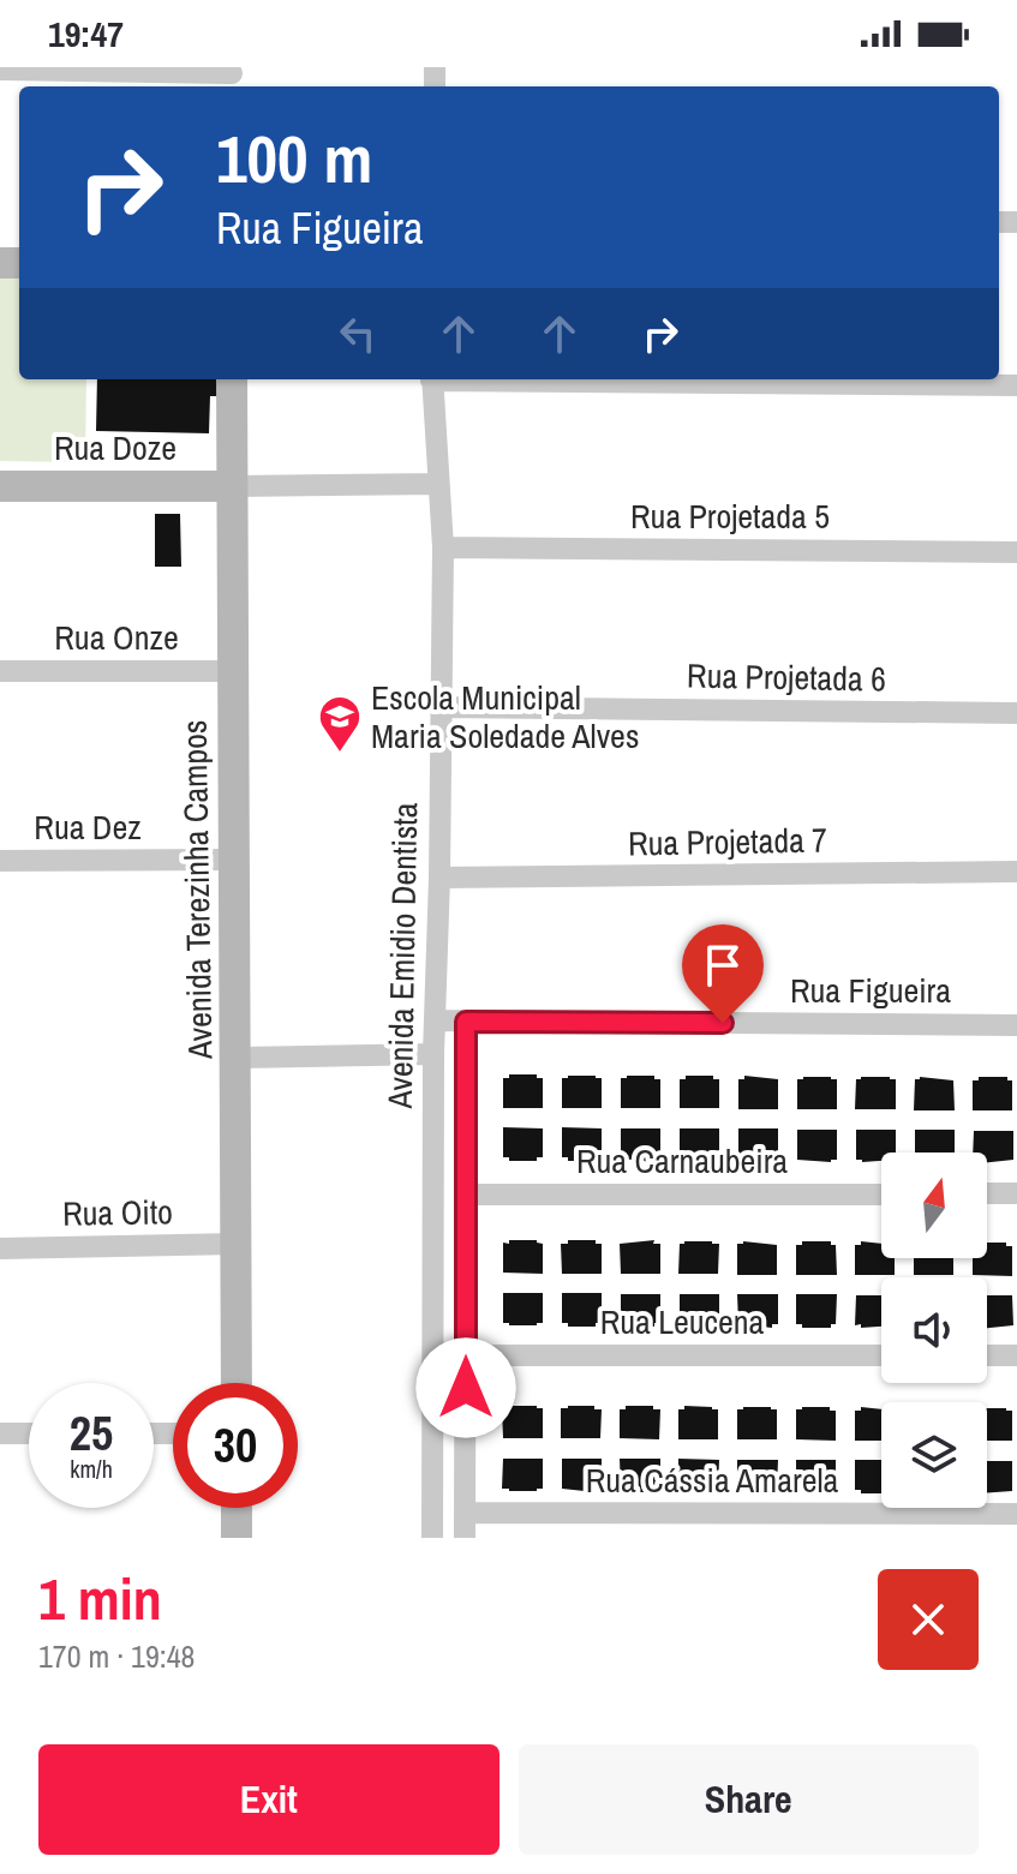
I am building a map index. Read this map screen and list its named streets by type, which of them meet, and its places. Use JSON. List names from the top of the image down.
{
  "streets": {
    "street": [
      "Rua Doze",
      "Rua Projetada 5",
      "Rua Onze",
      "Rua Projetada 6",
      "Rua Dez",
      "Rua Projetada 7",
      "Avenida Terezinha Campos",
      "Avenida Emidio Dentista",
      "Rua Figueira",
      "Rua Carnaubeira",
      "Rua Oito",
      "Rua Leucena",
      "Rua Cássia Amarela"
    ]
  },
  "crossings": [
    ["Rua Doze", "Avenida Terezinha Campos"],
    ["Rua Projetada 5", "Avenida Emidio Dentista"],
    ["Rua Onze", "Avenida Terezinha Campos"],
    ["Rua Projetada 6", "Avenida Emidio Dentista"],
    ["Rua Dez", "Avenida Terezinha Campos"],
    ["Rua Projetada 7", "Avenida Emidio Dentista"],
    ["Avenida Terezinha Campos", "Rua Oito"],
    ["Avenida Emidio Dentista", "Rua Figueira"],
    ["Avenida Emidio Dentista", "Rua Carnaubeira"],
    ["Avenida Emidio Dentista", "Rua Leucena"],
    ["Avenida Emidio Dentista", "Rua Cássia Amarela"]
  ],
  "places": {
    "school or university": ["Escola Municipal Maria Soledade Alves"]
  },
  "north": "top",
  "page": {
    "status": "19:47",
    "turn": ["100 m", "Rua Figueira"],
    "speed": "25 km/h",
    "limit": "30",
    "heading": ["1 min", "170 m · 19:48"],
    "buttons": ["Exit", "Share"]
  }
}
